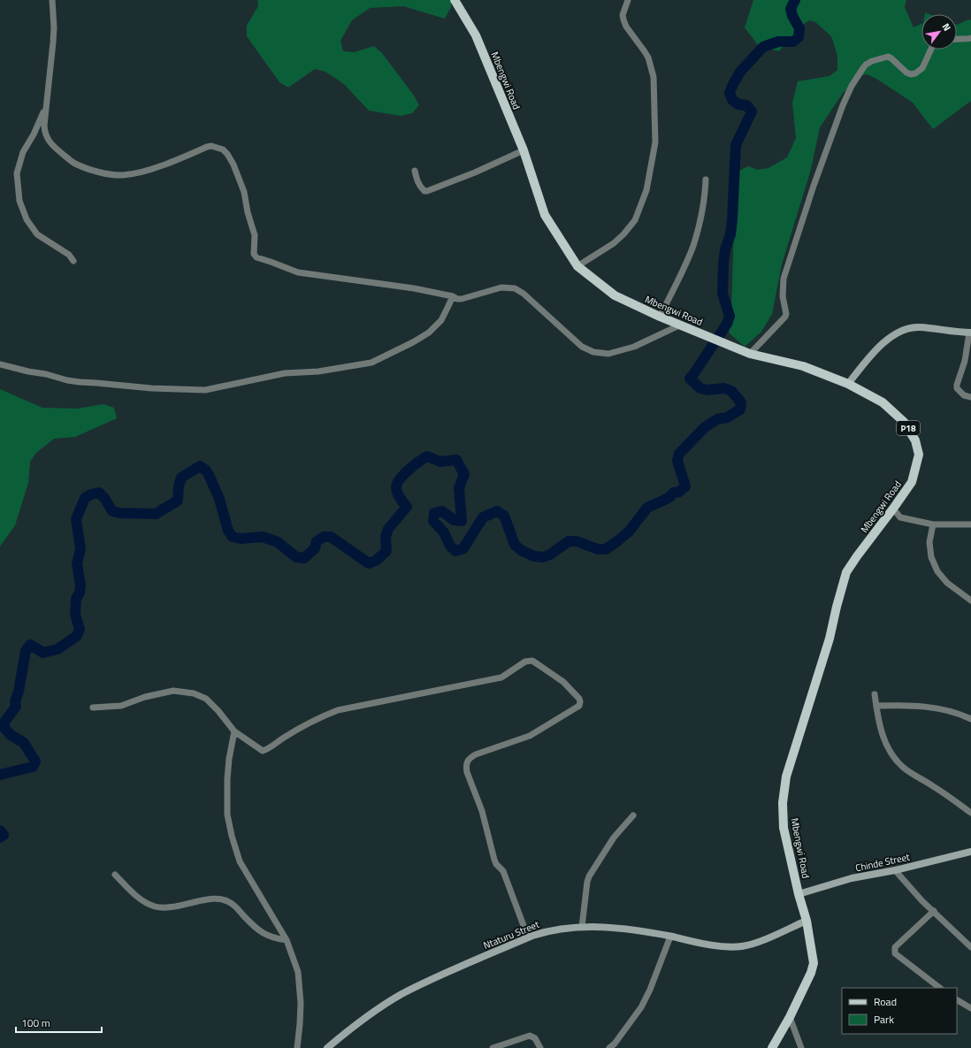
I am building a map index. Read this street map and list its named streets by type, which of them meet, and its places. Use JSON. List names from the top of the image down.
{
  "streets": {
    "main road": ["Mbengwi Road", "P18"],
    "street": ["Chinde Street", "Ntaturu Street"]
  },
  "crossings": [
    ["Mbengwi Road", "Chinde Street"],
    ["Mbengwi Road", "Ntaturu Street"]
  ],
  "legend": ["Road", "Park"],
  "scale_bar": "100 m",
  "north": "top right"
}
